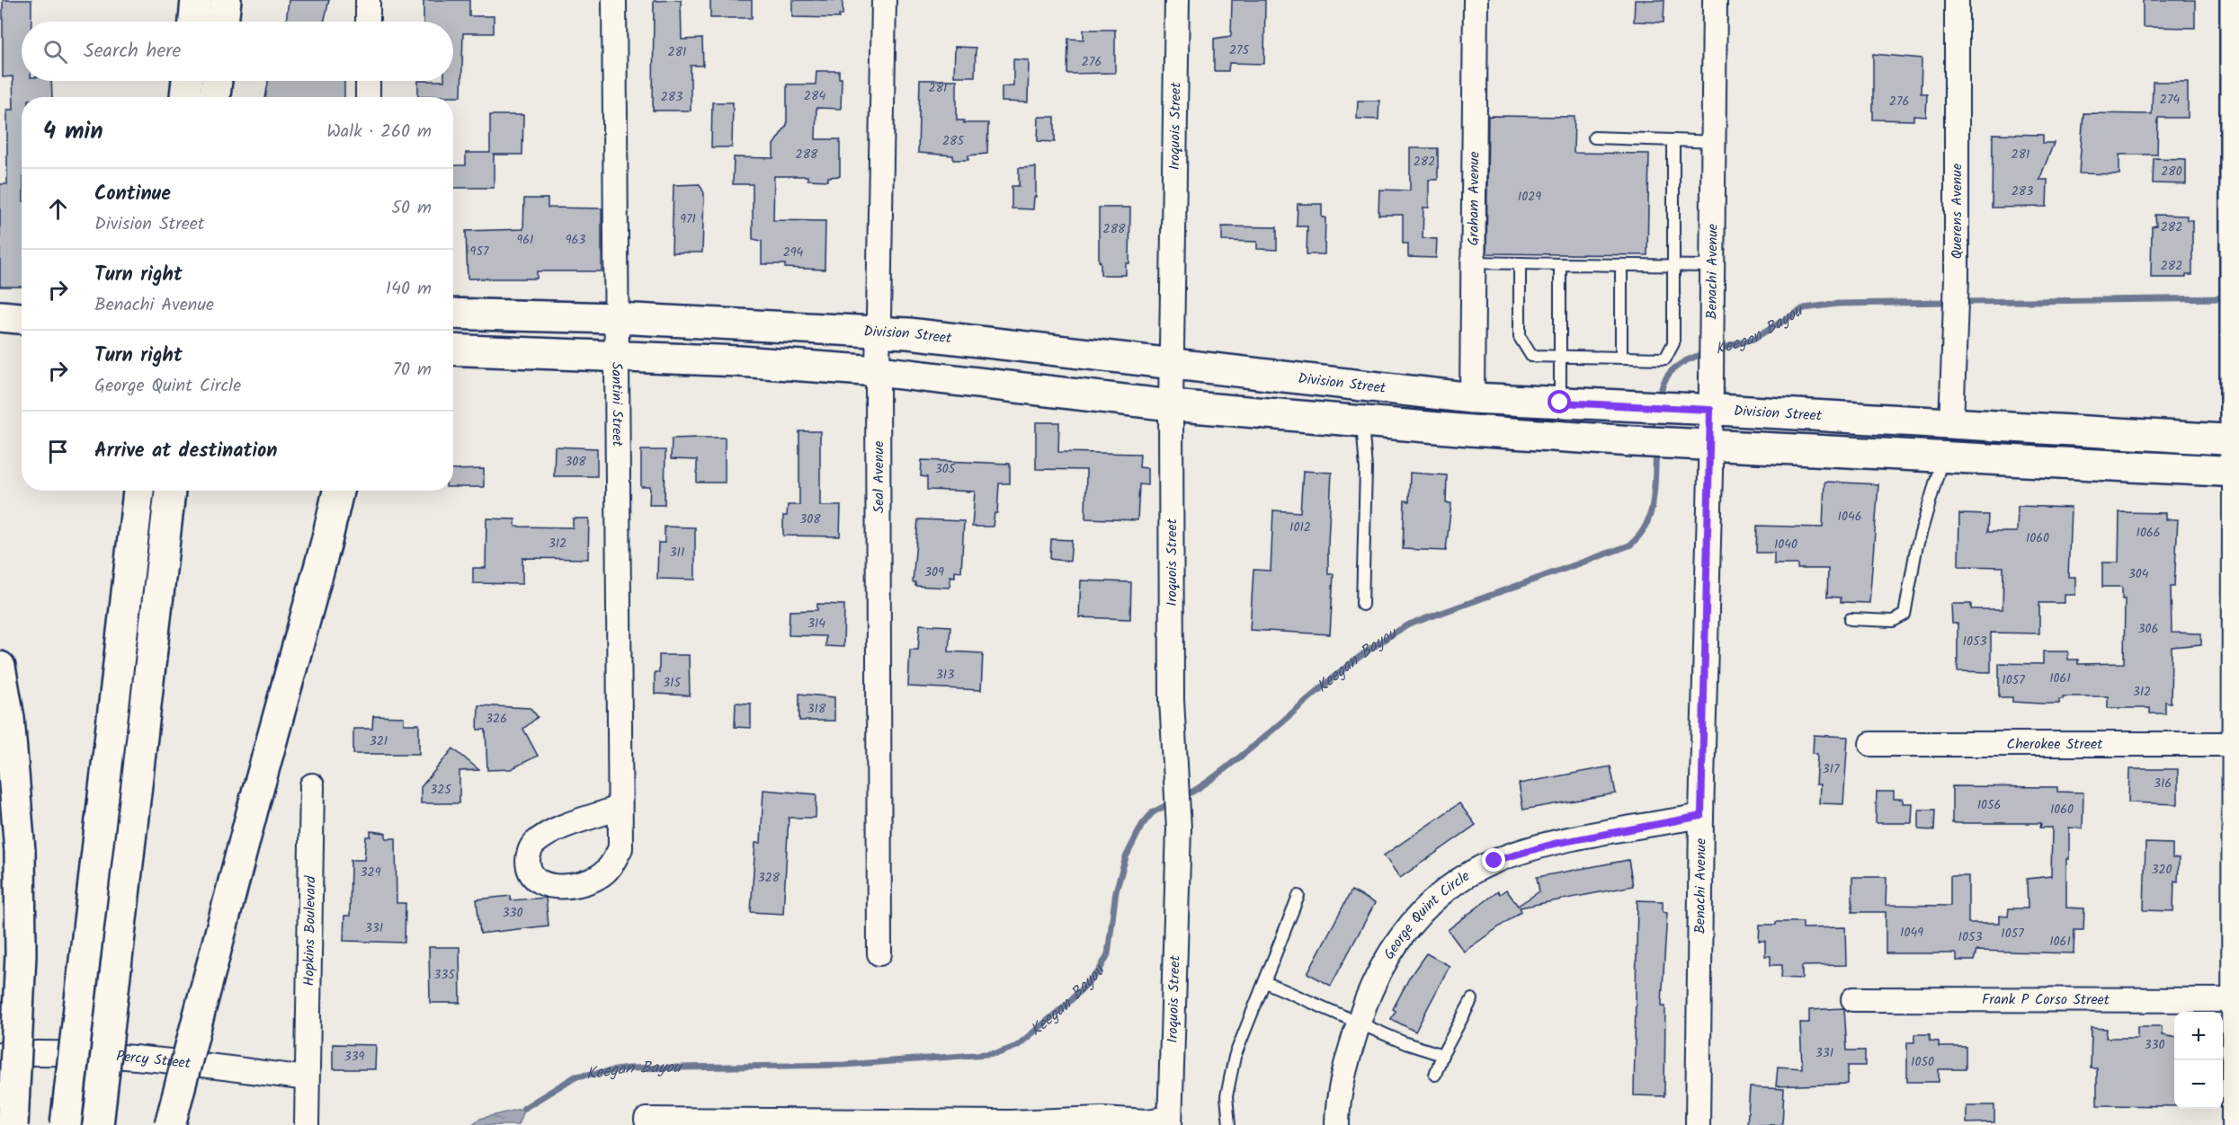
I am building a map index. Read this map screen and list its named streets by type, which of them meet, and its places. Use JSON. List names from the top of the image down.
{
  "streets": {
    "main road": ["Division Street"],
    "street": [
      "Iroquois Street",
      "Graham Avenue",
      "Querens Avenue",
      "Benachi Avenue",
      "Santini Street",
      "Seal Avenue",
      "Cherokee Street",
      "George Quint Circle",
      "Hopkins Boulevard",
      "Frank P Corso Street",
      "Percy Street"
    ]
  },
  "crossings": [
    ["Iroquois Street", "Division Street"],
    ["Graham Avenue", "Division Street"],
    ["Querens Avenue", "Division Street"],
    ["Benachi Avenue", "Division Street"],
    ["Benachi Avenue", "George Quint Circle"],
    ["Division Street", "Santini Street"],
    ["Division Street", "Seal Avenue"],
    ["Hopkins Boulevard", "Percy Street"]
  ],
  "water": ["Keegan Bayou"],
  "house_numbers": [
    "275",
    "281",
    "276",
    "281",
    "284",
    "283",
    "274",
    "276",
    "285",
    "288",
    "281",
    "282",
    "280",
    "283",
    "1029",
    "971",
    "282",
    "288",
    "961",
    "963",
    "957",
    "294",
    "282",
    "308",
    "305",
    "1046",
    "308",
    "1012",
    "1066",
    "1060",
    "312",
    "1040",
    "311",
    "309",
    "304",
    "314",
    "306",
    "1053",
    "313",
    "1061",
    "1057",
    "315",
    "312",
    "318",
    "326",
    "321",
    "317",
    "316",
    "325",
    "1056",
    "1060",
    "320",
    "329",
    "328",
    "330",
    "331",
    "1049",
    "1057",
    "1053",
    "1061",
    "335",
    "330",
    "331",
    "339",
    "1050"
  ],
  "page": {
    "search": "Search here",
    "heading": ["4 min", "Walk · 260 m"],
    "list": [
      ["Continue", "Division Street", "50 m"],
      ["Turn right", "Benachi Avenue", "140 m"],
      ["Turn right", "George Quint Circle", "70 m"],
      "Arrive at destination"
    ],
    "map_buttons": ["+", "−"]
  }
}
